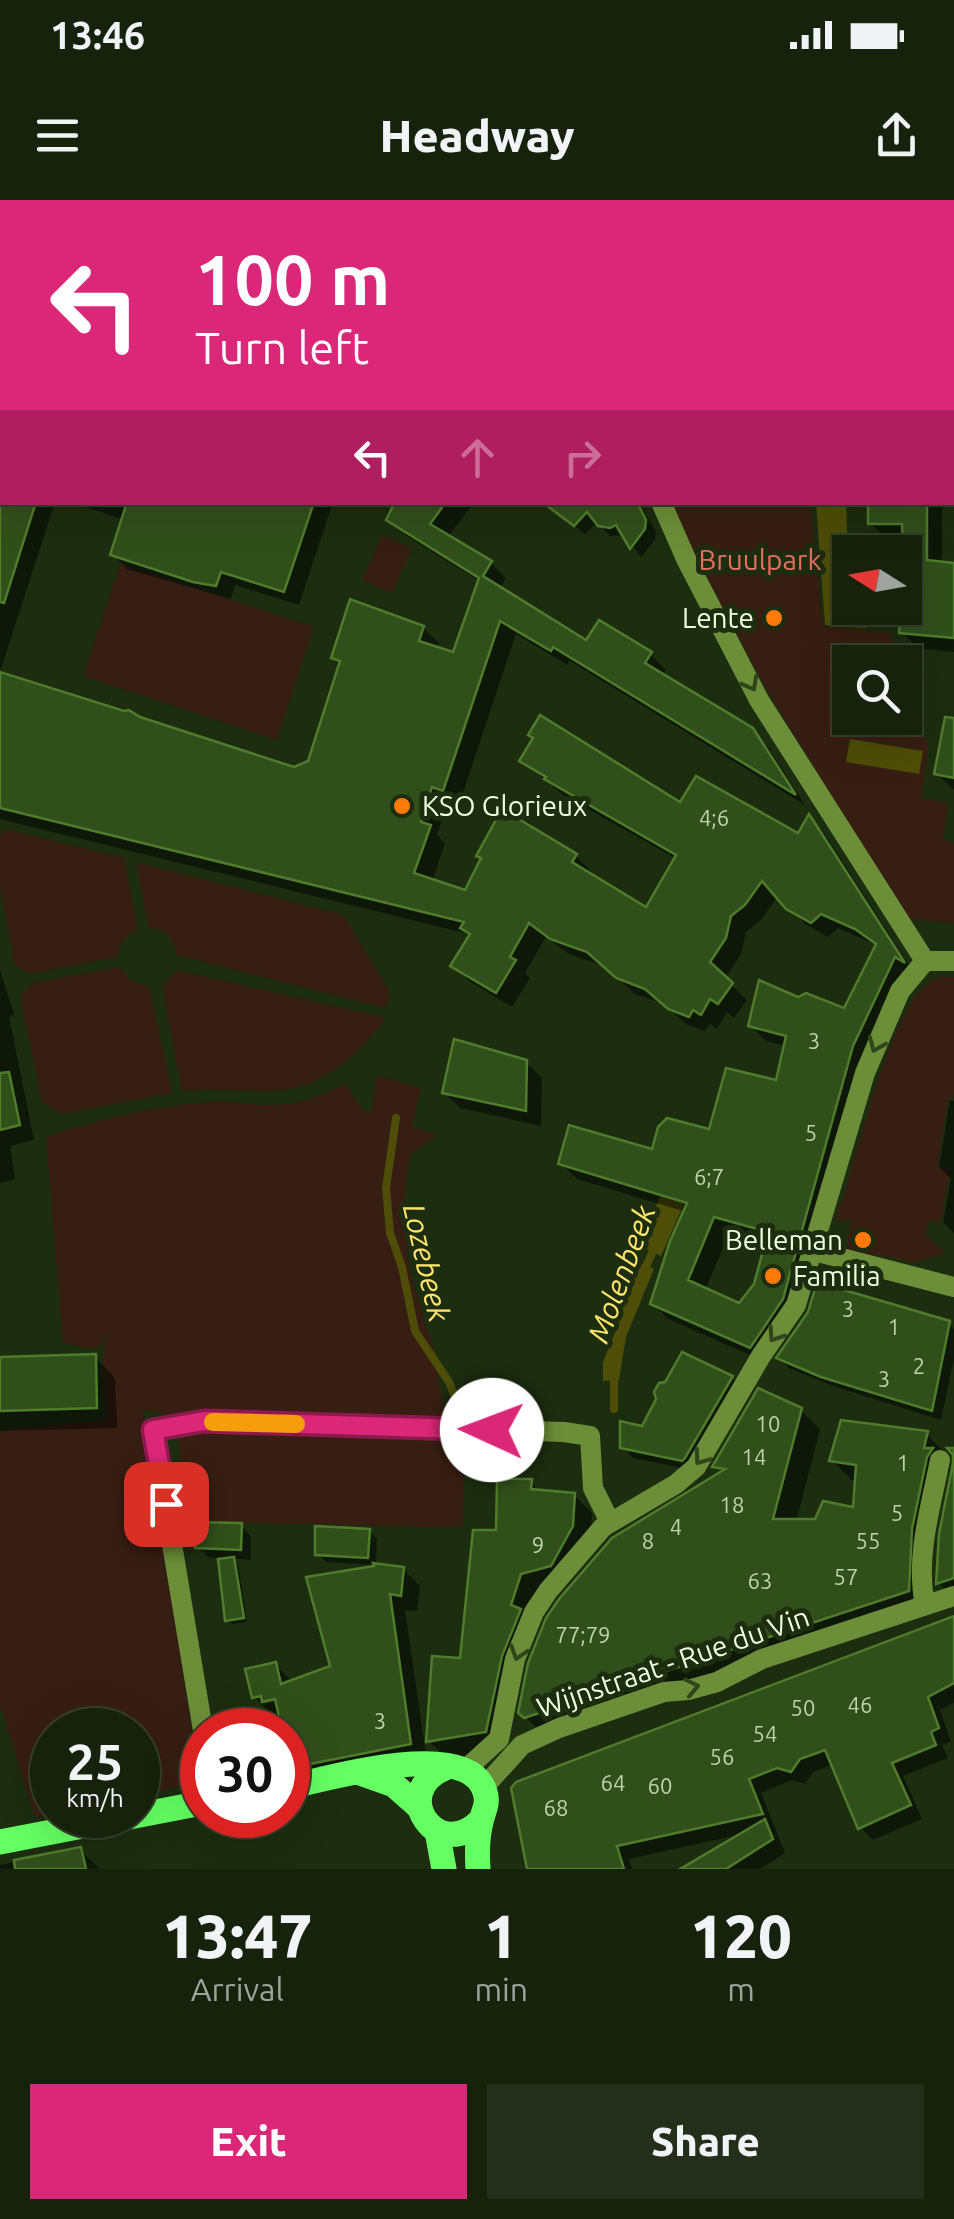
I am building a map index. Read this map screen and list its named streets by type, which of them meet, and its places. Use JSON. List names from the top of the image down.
{
  "streets": {
    "street": ["Wijnstraat - Rue du Vin"]
  },
  "one_way": ["Wijnstraat - Rue du Vin"],
  "water": ["Lozebeek", "Molenbeek"],
  "parks": ["Bruulpark"],
  "places": [
    "Lente",
    "KSO Glorieux",
    "Belleman",
    "Familia"
  ],
  "house_numbers": [
    "4;6",
    "3",
    "5",
    "6;7",
    "3",
    "1",
    "2",
    "3",
    "10",
    "14",
    "1",
    "18",
    "5",
    "4",
    "8",
    "55",
    "9",
    "57",
    "63",
    "77;79",
    "46",
    "50",
    "3",
    "54",
    "56",
    "64",
    "60",
    "68"
  ],
  "north": "left",
  "page": {
    "status": "13:46",
    "header": "Headway",
    "turn": ["100 m", "Turn left"],
    "speed": "25 km/h",
    "limit": "30",
    "eta": [
      "13:47",
      "Arrival",
      "1",
      "min",
      "120",
      "m"
    ],
    "buttons": ["Exit", "Share"]
  }
}
